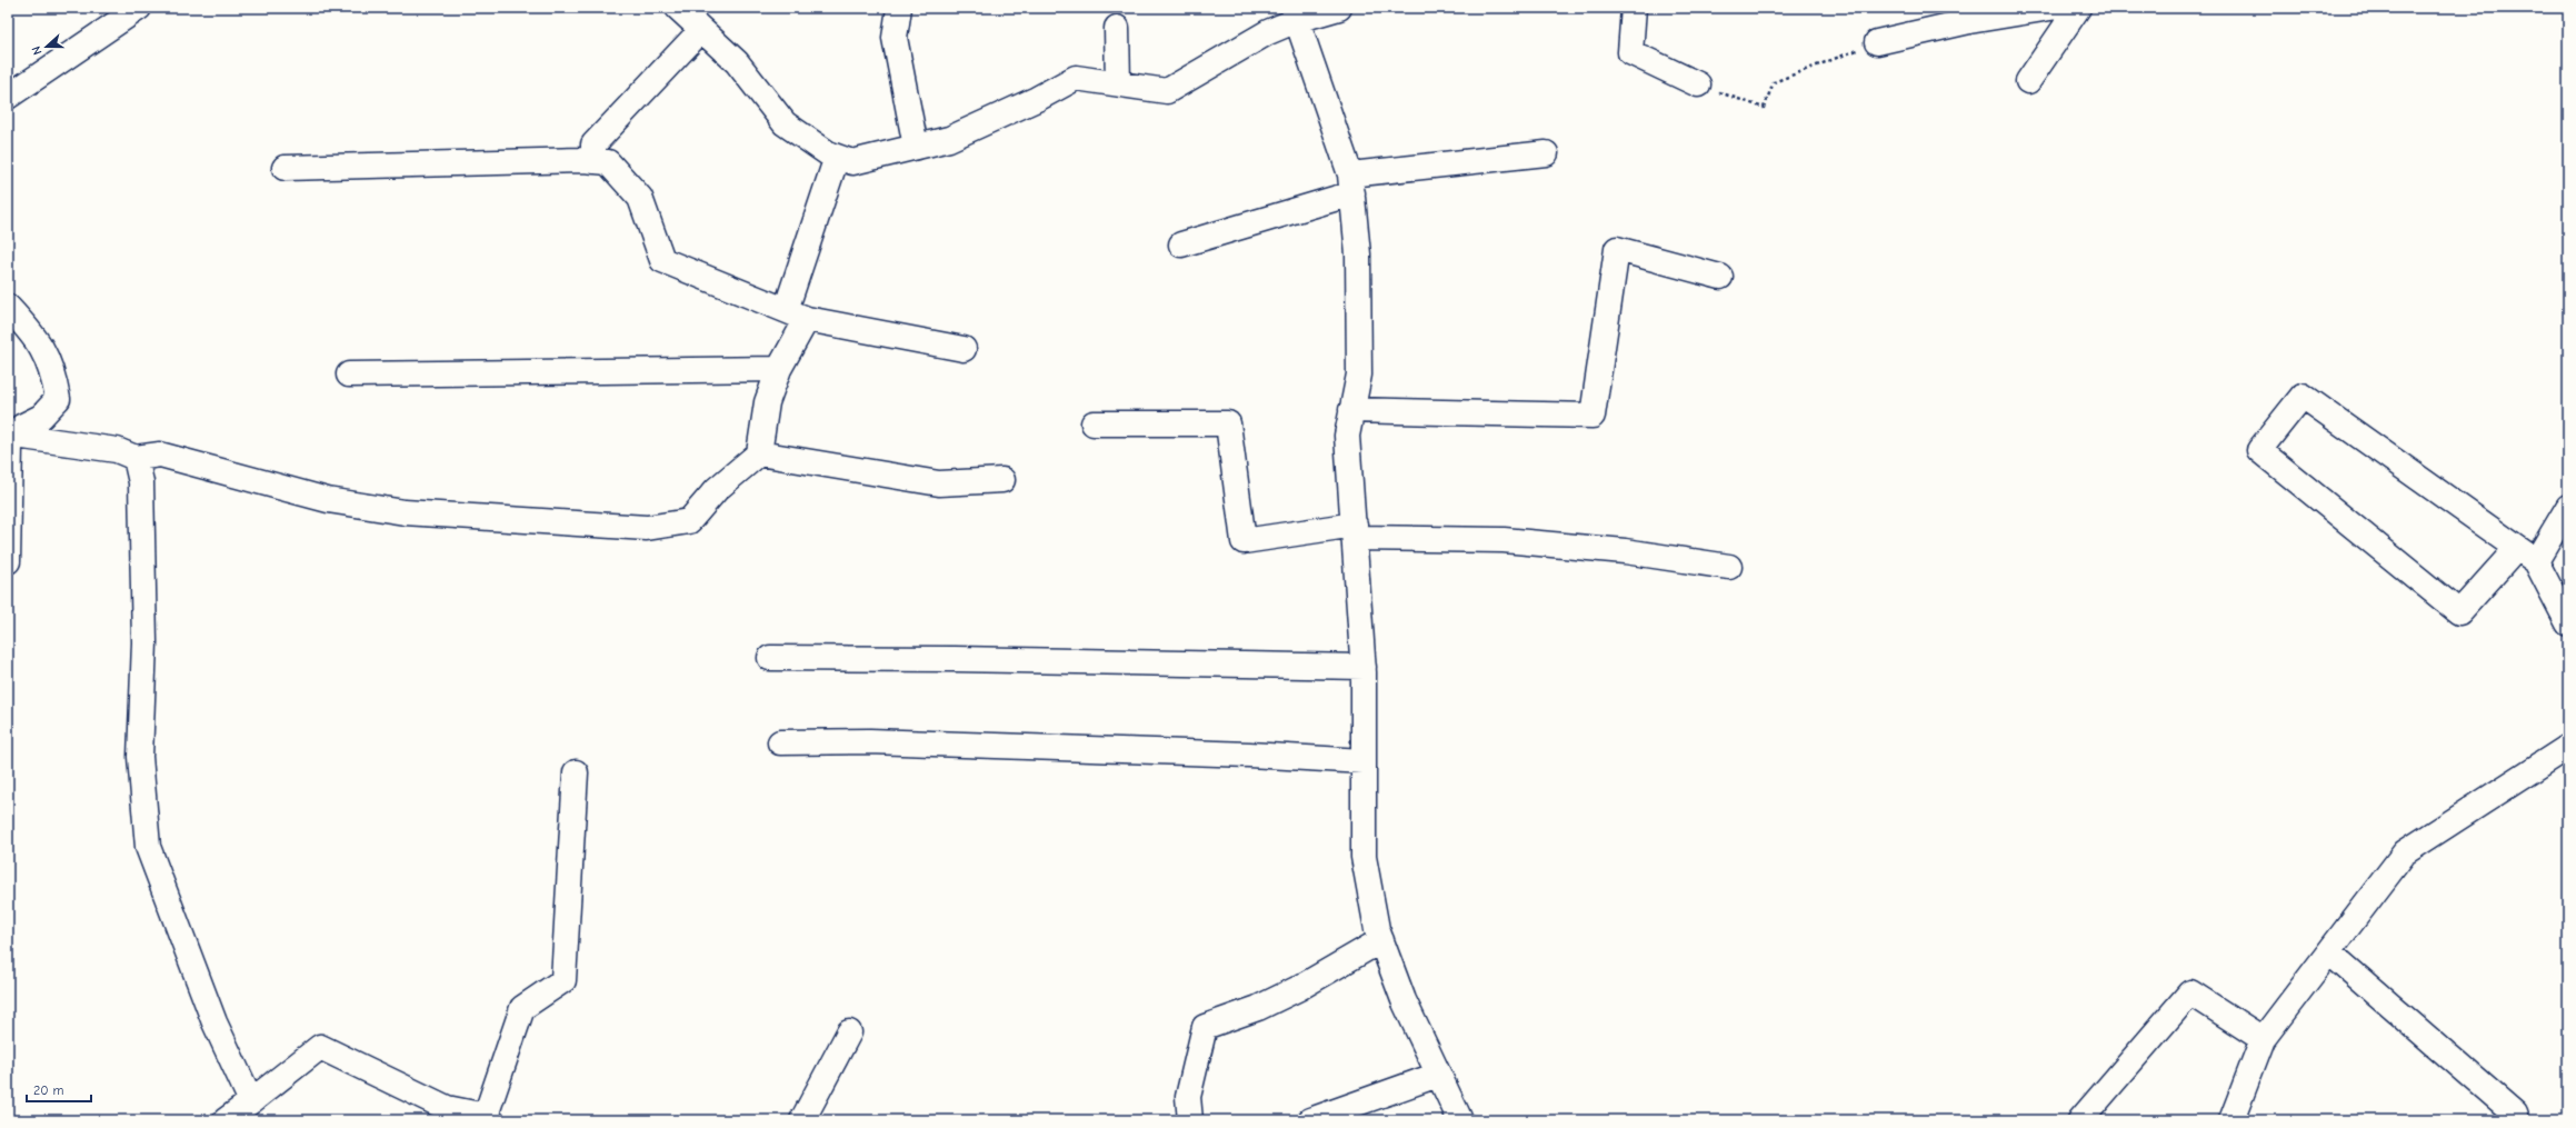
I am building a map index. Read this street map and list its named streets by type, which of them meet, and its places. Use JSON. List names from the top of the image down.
{
  "scale_bar": "20 m",
  "north": "left"
}
